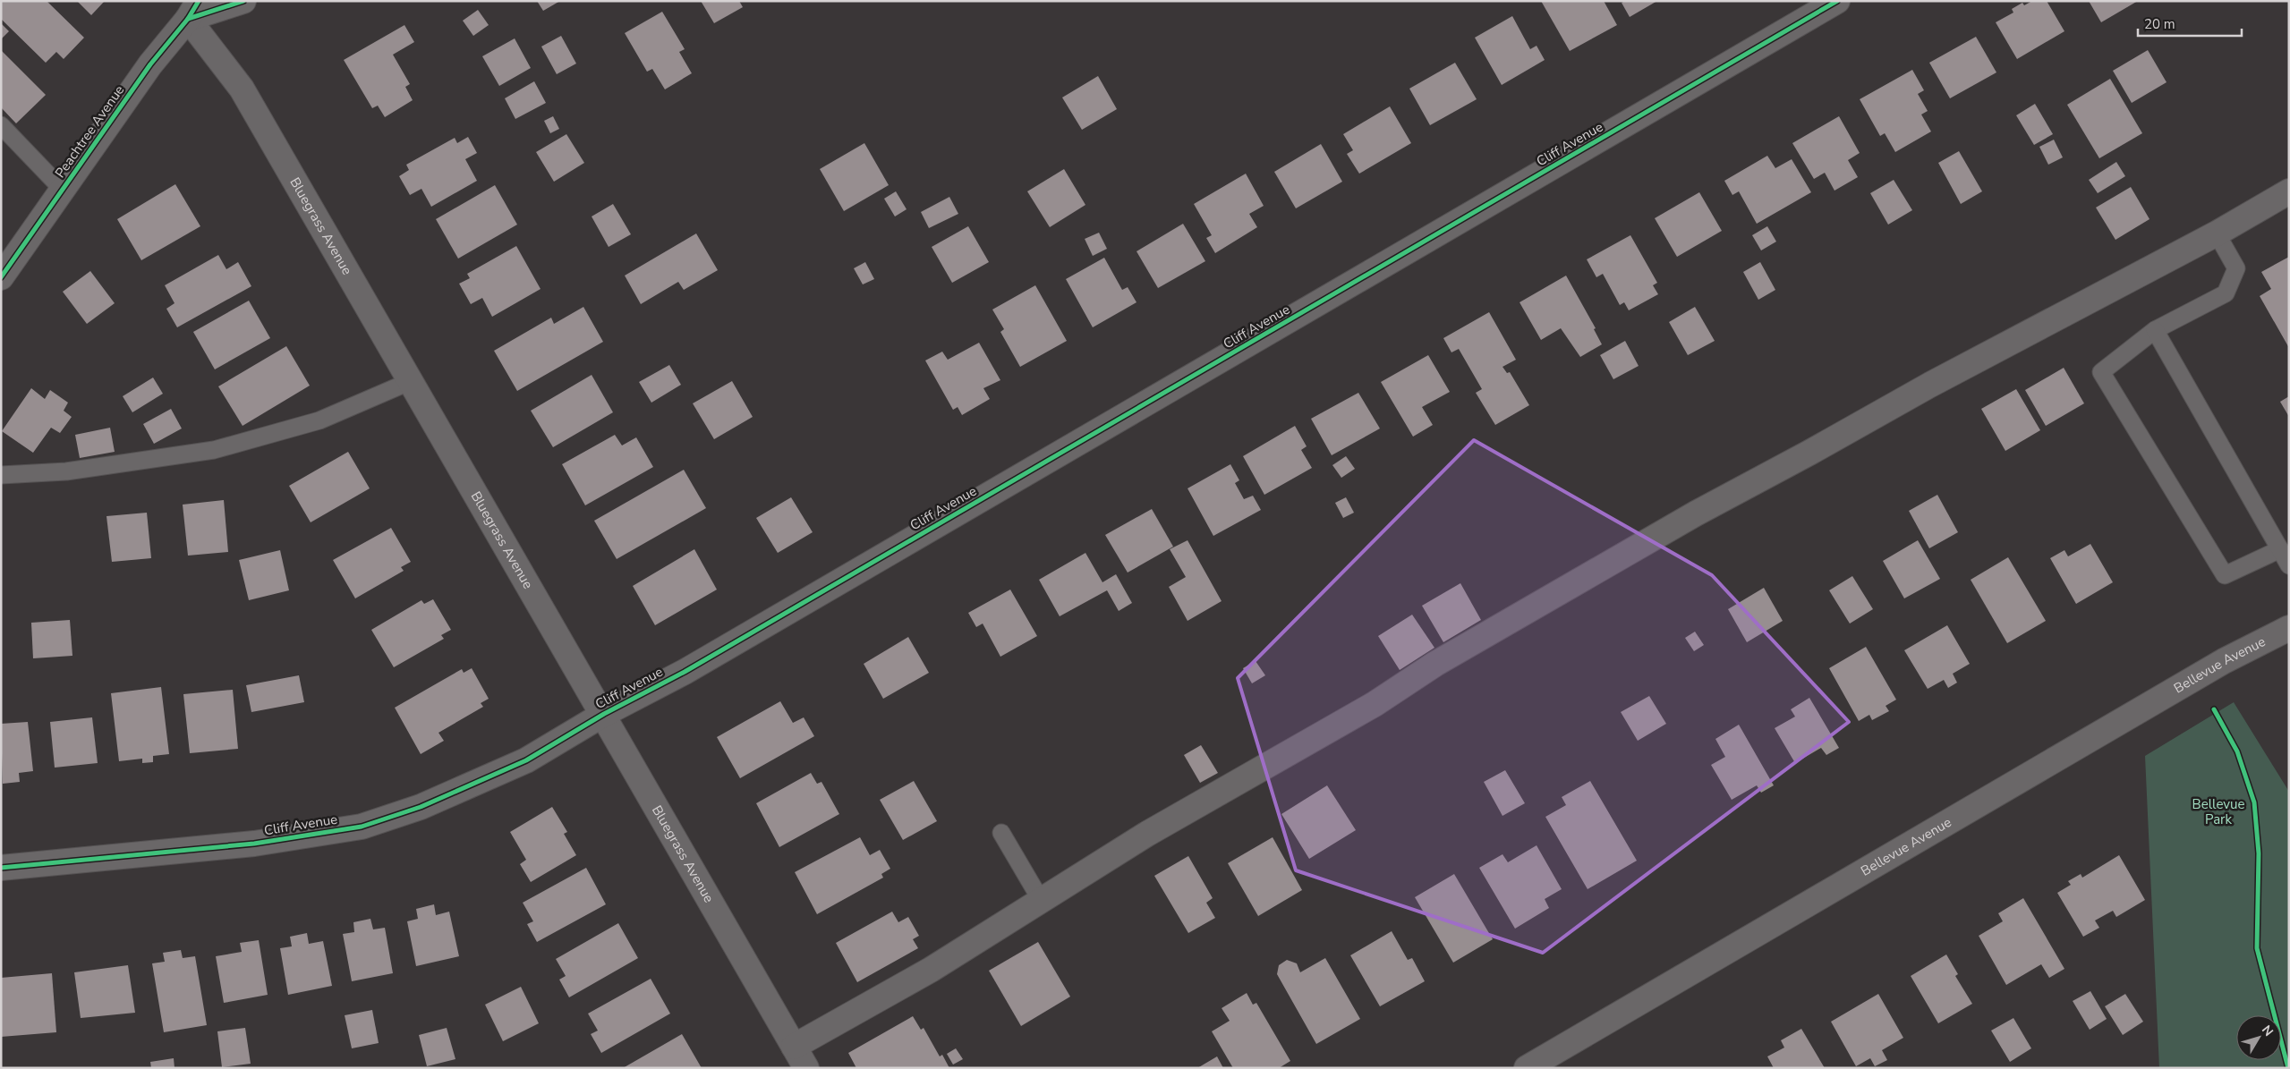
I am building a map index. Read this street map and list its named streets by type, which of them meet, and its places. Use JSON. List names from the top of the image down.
{
  "streets": {
    "street": [
      "Peachtree Avenue",
      "Cliff Avenue",
      "Bluegrass Avenue",
      "Bellevue Avenue"
    ]
  },
  "crossings": [
    ["Peachtree Avenue", "Bluegrass Avenue"],
    ["Cliff Avenue", "Bluegrass Avenue"]
  ],
  "parks": ["Bellevue Park"],
  "scale_bar": "20 m",
  "north": "top right"
}
